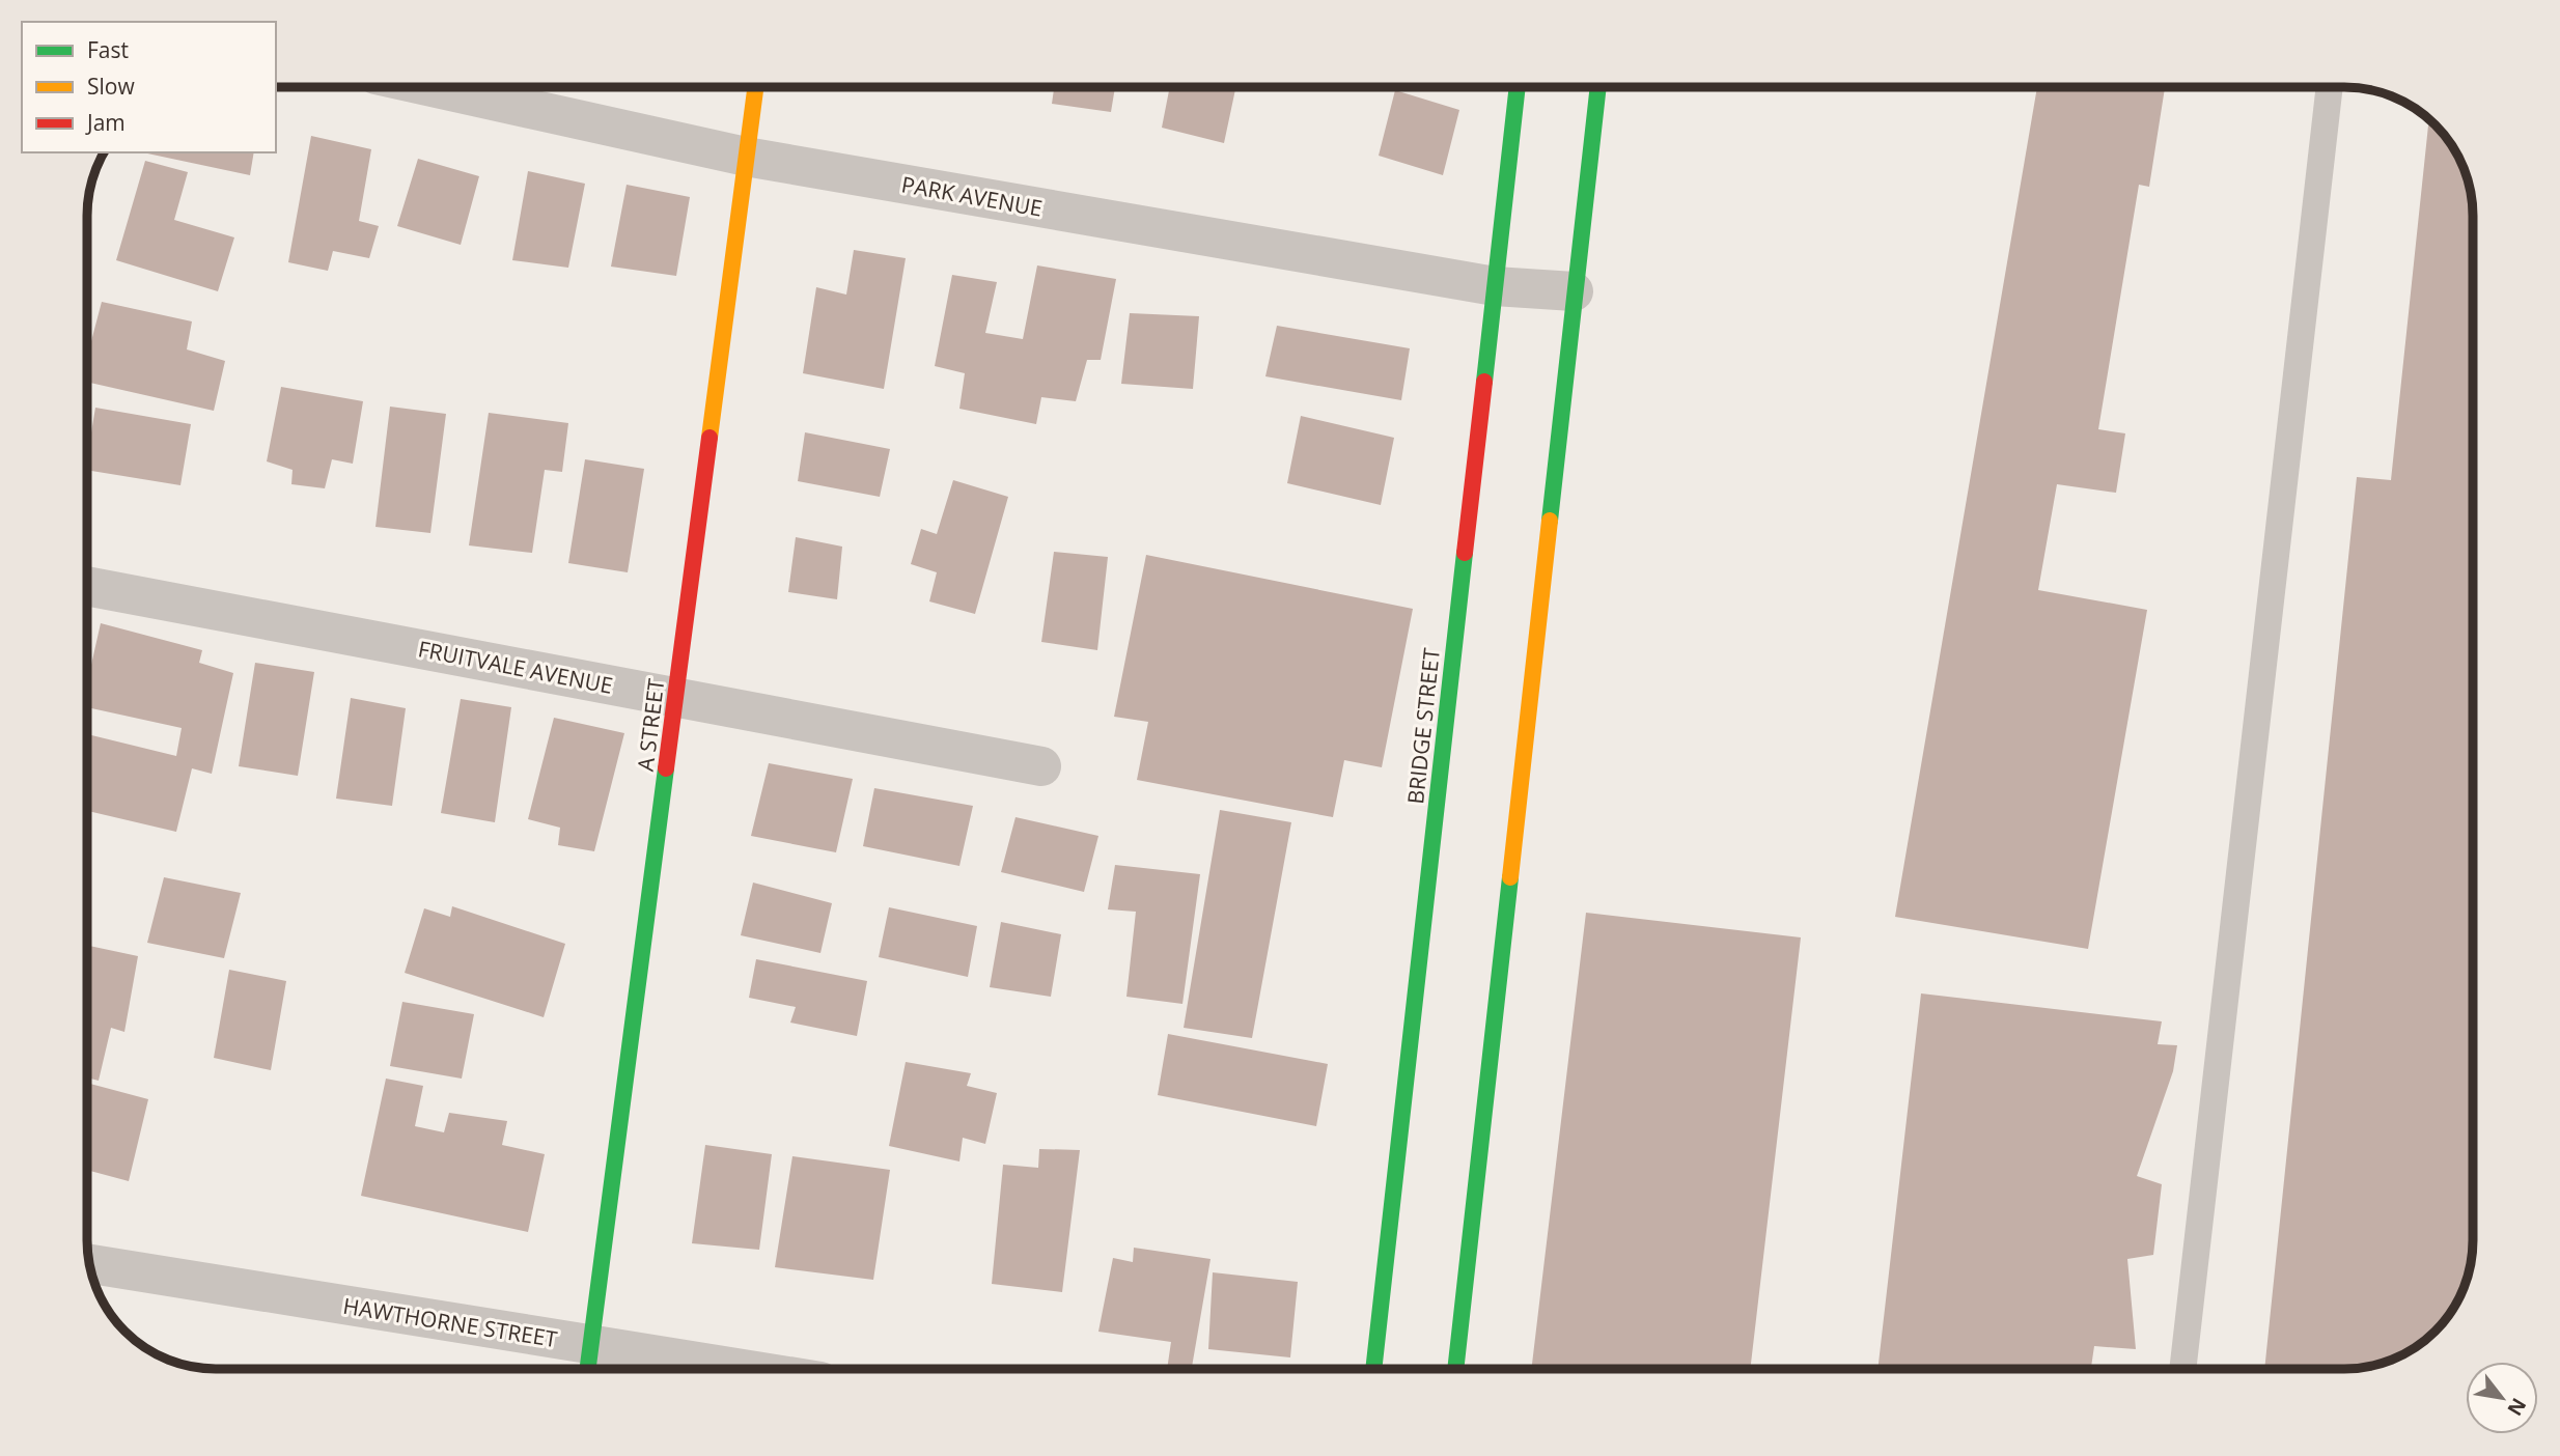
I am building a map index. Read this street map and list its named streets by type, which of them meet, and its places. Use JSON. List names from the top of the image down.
{
  "streets": {
    "main road": ["A STREET", "BRIDGE STREET"],
    "street": ["PARK AVENUE", "FRUITVALE AVENUE", "HAWTHORNE STREET"]
  },
  "crossings": [
    ["PARK AVENUE", "A STREET"],
    ["PARK AVENUE", "BRIDGE STREET"],
    ["FRUITVALE AVENUE", "A STREET"],
    ["A STREET", "HAWTHORNE STREET"]
  ],
  "legend": ["Fast", "Slow", "Jam"],
  "north": "bottom right"
}
